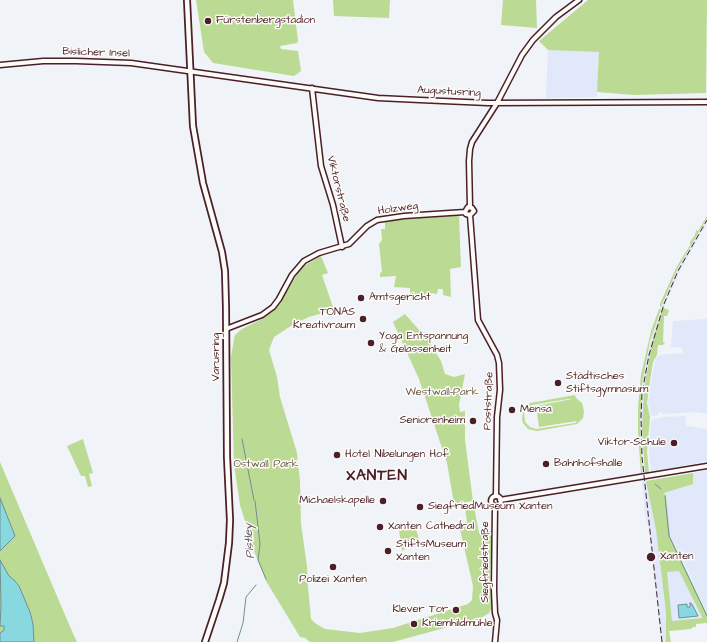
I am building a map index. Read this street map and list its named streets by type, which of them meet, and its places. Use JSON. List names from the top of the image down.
{
  "streets": {
    "main road": ["Varusring"],
    "street": [
      "Bislicher Insel",
      "Augustusring",
      "Viktorstraße",
      "Holzweg",
      "Poststraße",
      "Siegfriedstraße"
    ]
  },
  "crossings": [
    ["Bislicher Insel", "Augustusring"],
    ["Bislicher Insel", "Varusring"],
    ["Augustusring", "Viktorstraße"],
    ["Augustusring", "Varusring"],
    ["Augustusring", "Poststraße"],
    ["Viktorstraße", "Holzweg"],
    ["Holzweg", "Poststraße"],
    ["Poststraße", "Siegfriedstraße"]
  ],
  "districts": ["XANTEN"],
  "water": ["Pistley"],
  "parks": ["Westwall-Park", "Ostwall Park"],
  "places": [
    "Fürstenbergstadion",
    "Amtsgericht",
    "TONAS Kreativraum",
    "Yoga Entspannung & Gelassenheit",
    "Städtisches Stiftsgymnasium",
    "Mensa",
    "Seniorenheim",
    "Viktor-Schule",
    "Hotel Nibelungen Hof",
    "Bahnhofshalle",
    "Michaelskapelle",
    "SiegfriedMuseum Xanten",
    "Xanten Cathedral",
    "StiftsMuseum Xanten",
    "Xanten",
    "Polizei Xanten",
    "Klever Tor",
    "Kriemhildmühle"
  ]
}
